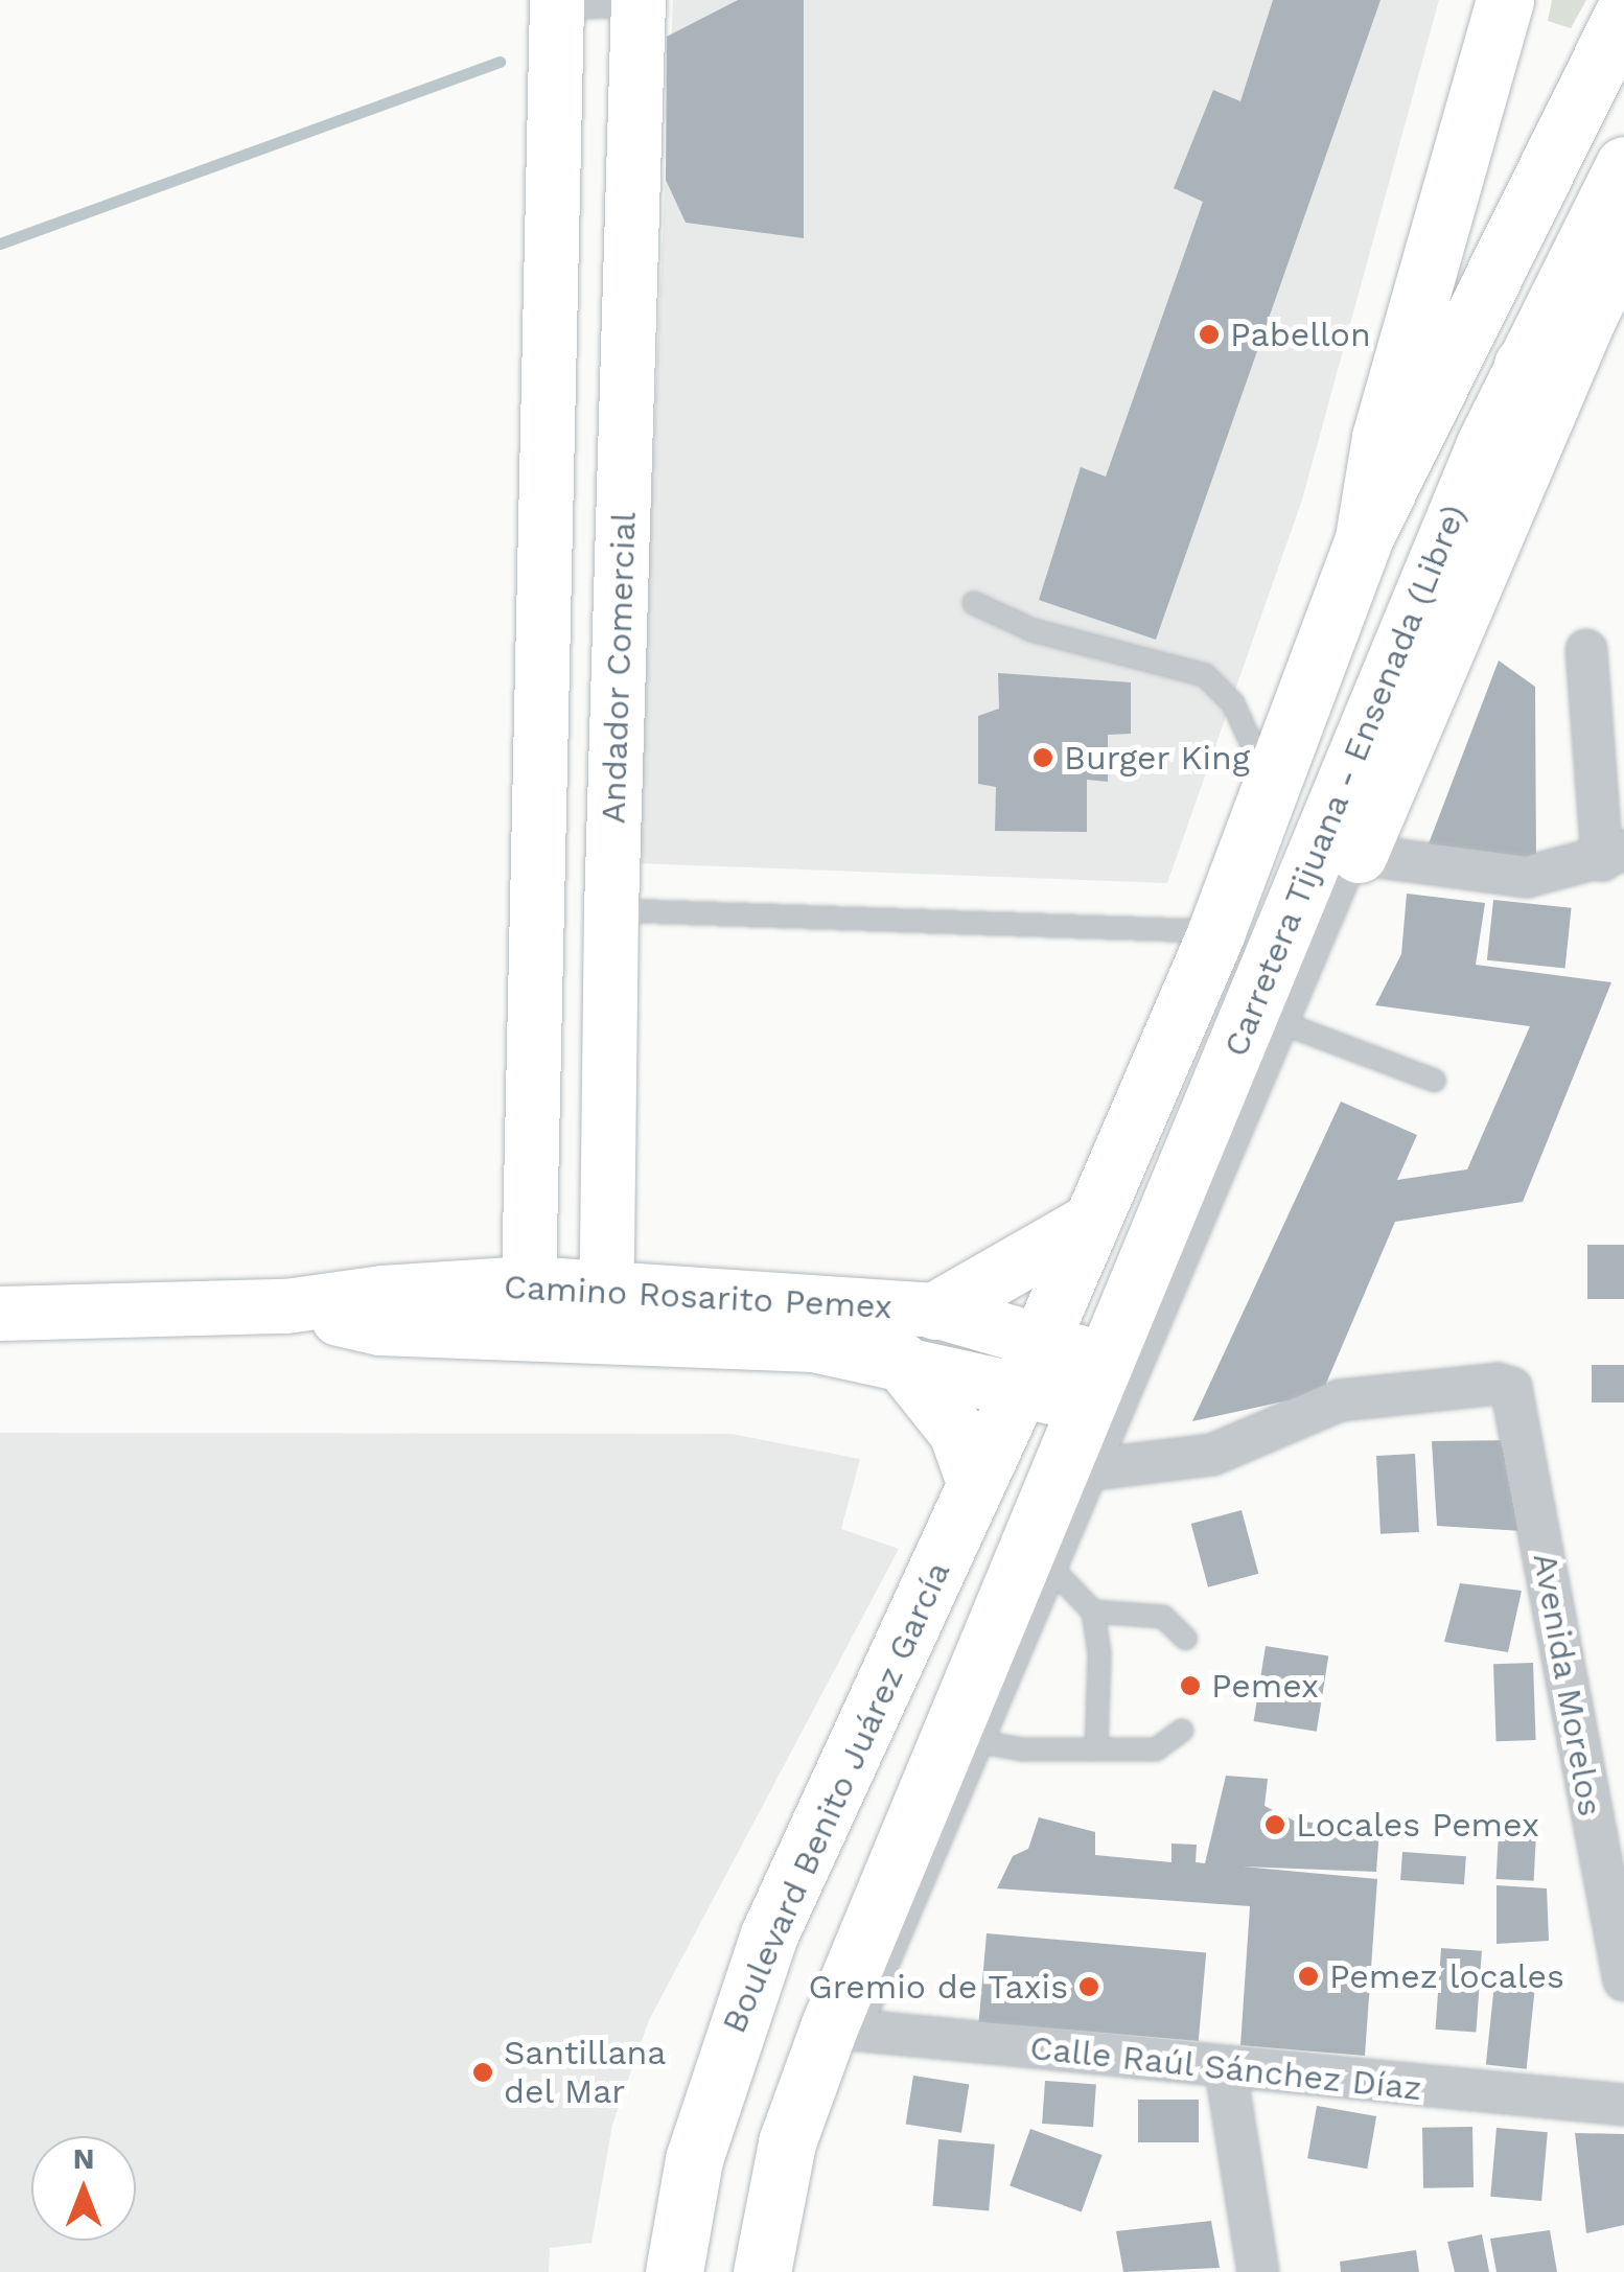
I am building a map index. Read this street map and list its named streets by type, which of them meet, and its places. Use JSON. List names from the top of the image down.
{
  "streets": {
    "main road": [
      "Andador Comercial",
      "Carretera Tijuana - Ensenada (Libre)",
      "Camino Rosarito Pemex",
      "Boulevard Benito Juárez García"
    ],
    "street": ["Avenida Morelos", "Calle Raúl Sánchez Díaz"]
  },
  "crossings": [
    ["Andador Comercial", "Camino Rosarito Pemex"],
    ["Carretera Tijuana - Ensenada (Libre)", "Camino Rosarito Pemex"],
    ["Carretera Tijuana - Ensenada (Libre)", "Boulevard Benito Juárez García"],
    ["Camino Rosarito Pemex", "Boulevard Benito Juárez García"]
  ],
  "places": [
    "Pabellon",
    "Burger King",
    "Pemex",
    "Locales Pemex",
    "Pemez locales",
    "Gremio de Taxis",
    "Santillana del Mar"
  ],
  "north": "top"
}
